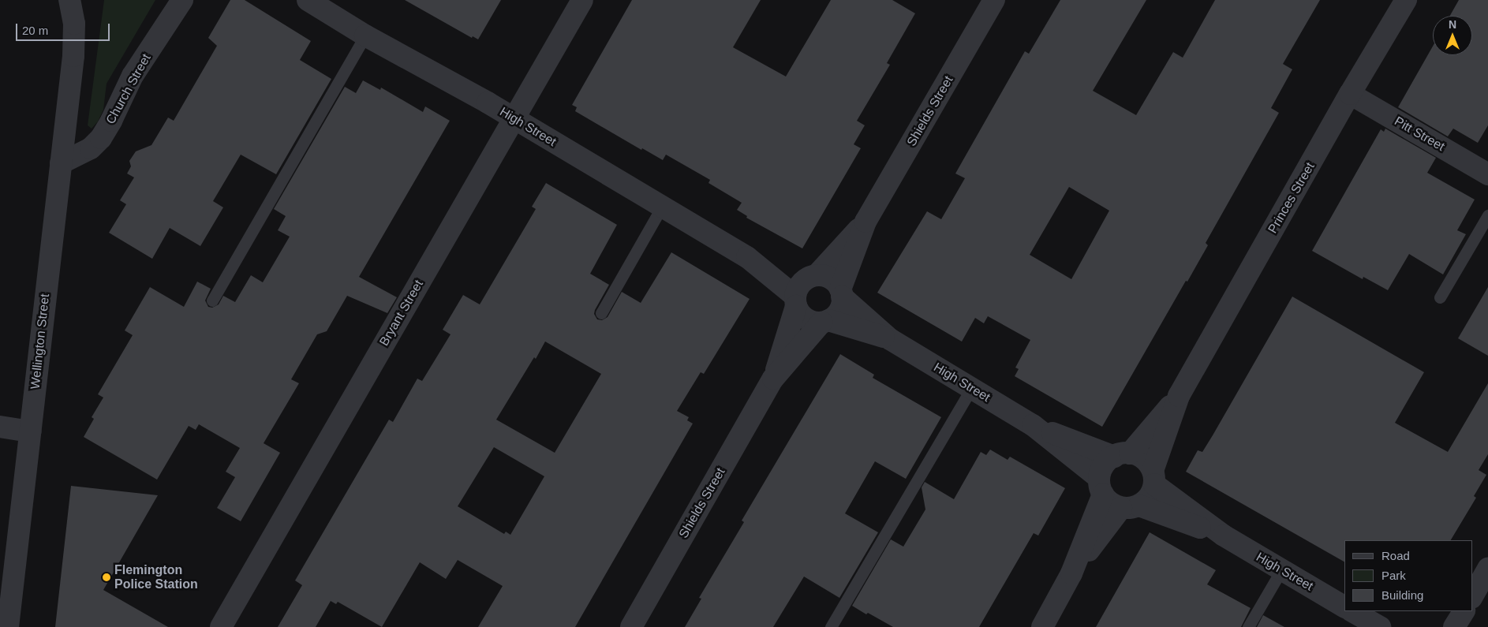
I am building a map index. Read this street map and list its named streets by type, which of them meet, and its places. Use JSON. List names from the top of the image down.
{
  "streets": {
    "street": [
      "Church Street",
      "Shields Street",
      "High Street",
      "Pitt Street",
      "Princes Street",
      "Bryant Street",
      "Wellington Street"
    ]
  },
  "crossings": [
    ["Church Street", "Wellington Street"],
    ["Shields Street", "High Street"],
    ["High Street", "Princes Street"],
    ["High Street", "Bryant Street"],
    ["Pitt Street", "Princes Street"]
  ],
  "places": ["Flemington Police Station"],
  "legend": ["Road", "Park", "Building"],
  "scale_bar": "20 m",
  "north": "top"
}
